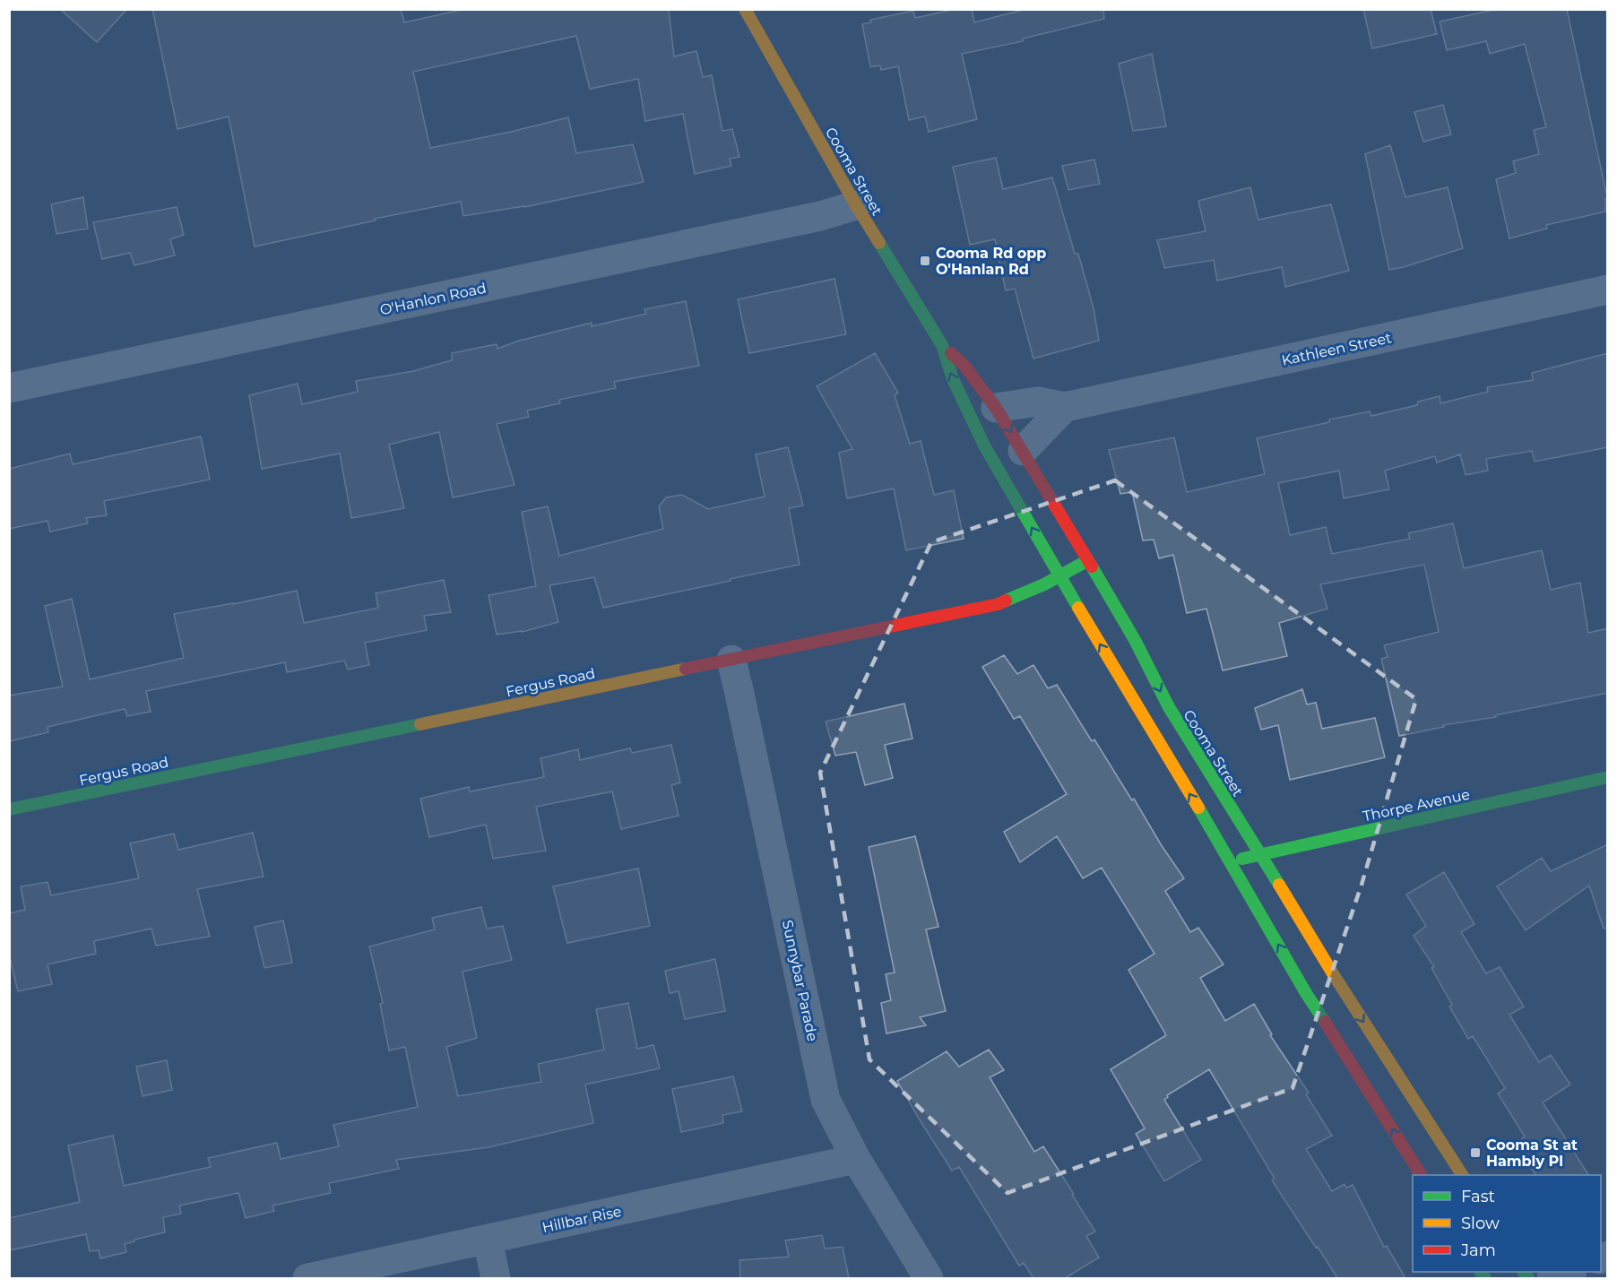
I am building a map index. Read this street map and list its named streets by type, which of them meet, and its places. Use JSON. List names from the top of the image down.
{
  "streets": {
    "main road": ["Cooma Street", "Fergus Road", "Thorpe Avenue"],
    "street": [
      "O'Hanlon Road",
      "Kathleen Street",
      "Sunnybar Parade",
      "Hillbar Rise"
    ]
  },
  "crossings": [
    ["Cooma Street", "O'Hanlon Road"],
    ["Cooma Street", "Kathleen Street"],
    ["Cooma Street", "Fergus Road"],
    ["Cooma Street", "Thorpe Avenue"],
    ["Fergus Road", "Sunnybar Parade"],
    ["Sunnybar Parade", "Hillbar Rise"]
  ],
  "places": {
    "transit": ["Cooma Rd opp O'Hanlan Rd", "Cooma St at Hambly Pl"]
  },
  "legend": ["Fast", "Slow", "Jam"]
}
